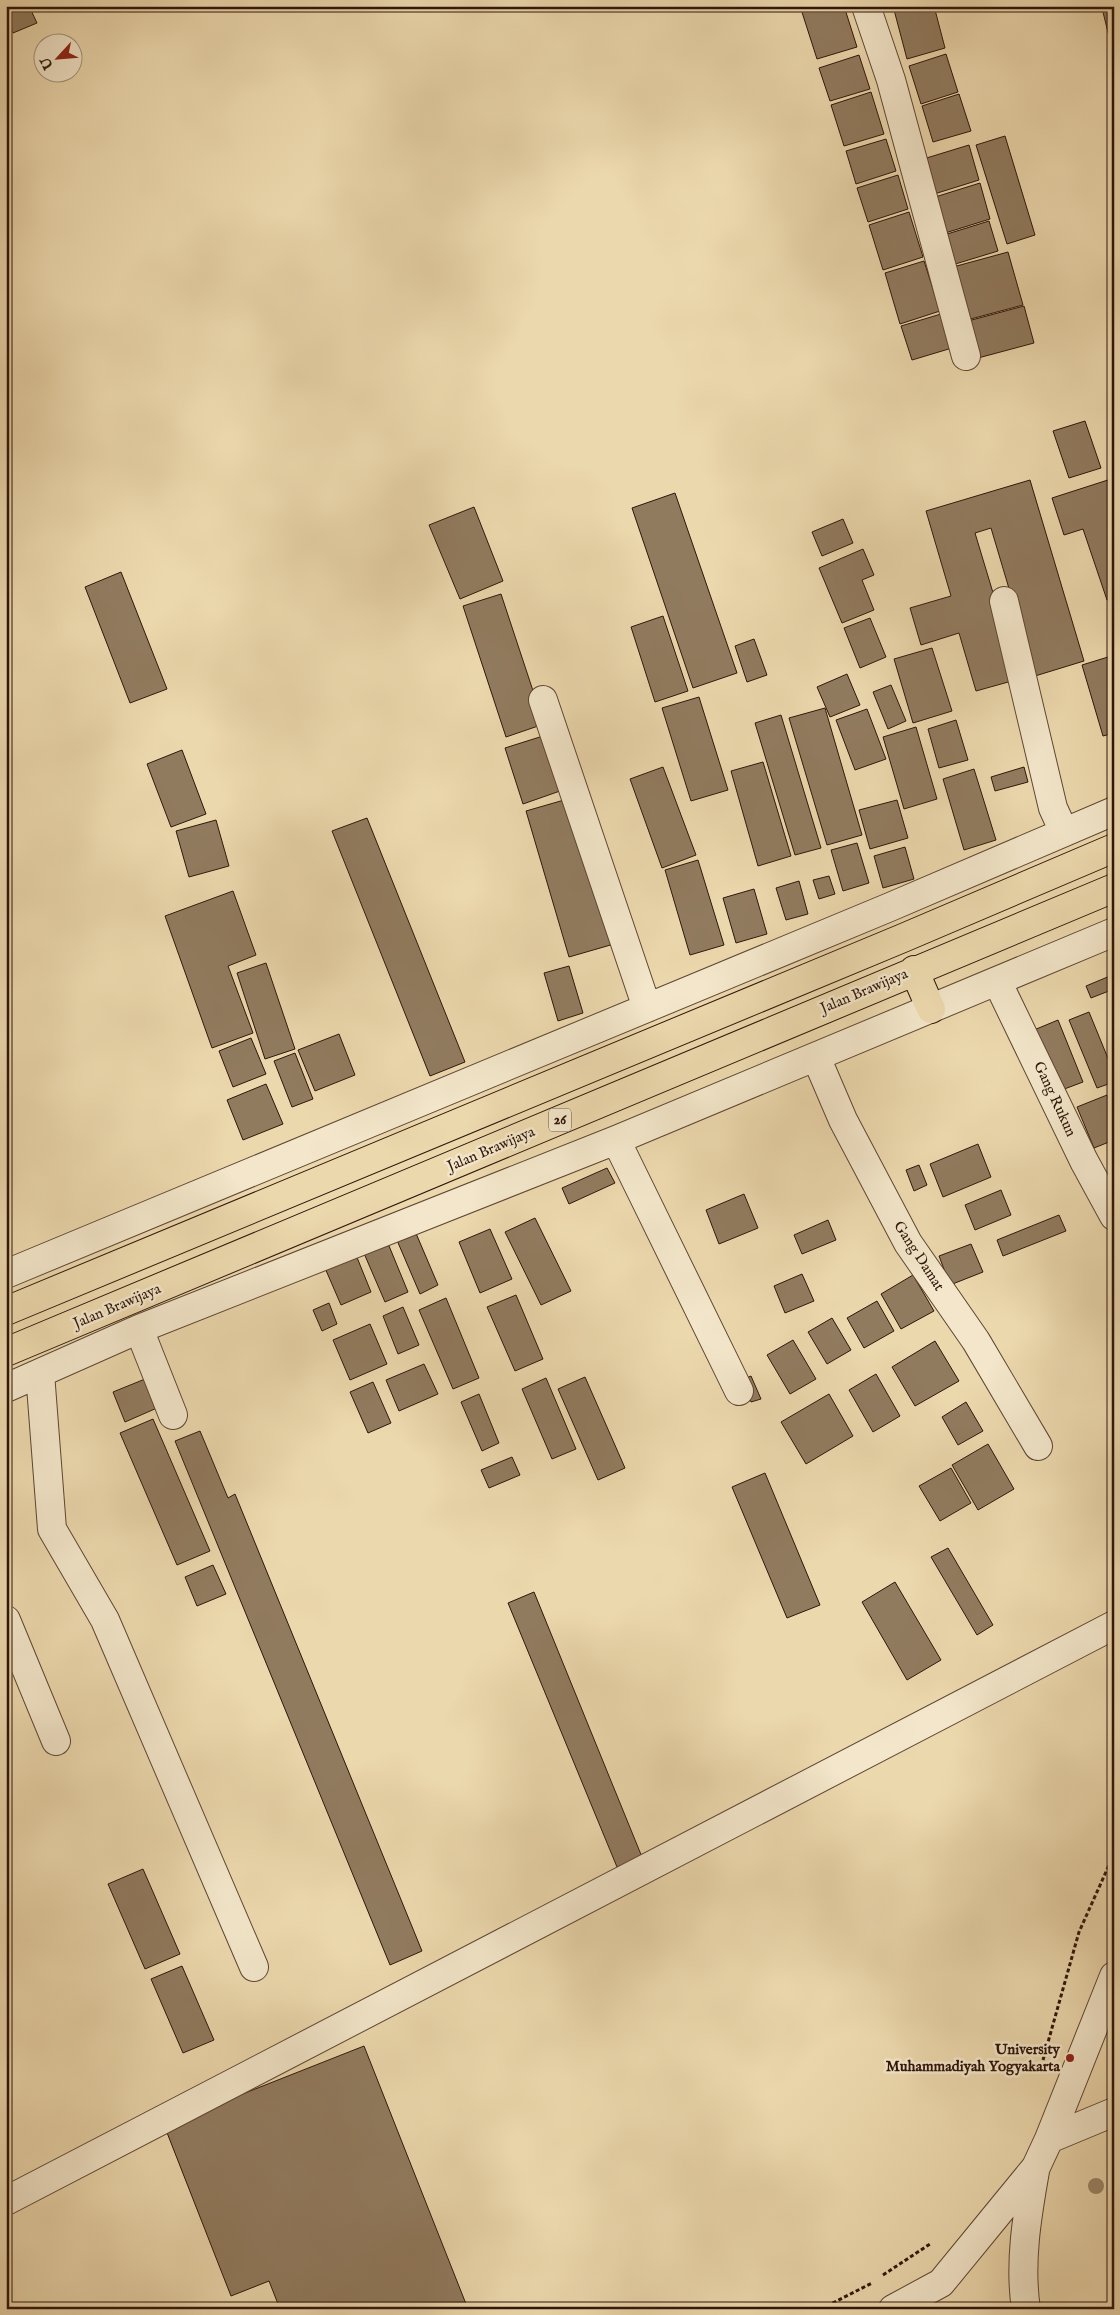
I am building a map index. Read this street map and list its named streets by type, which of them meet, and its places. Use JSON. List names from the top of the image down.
{
  "streets": {
    "highway": ["Jalan Brawijaya", "26"],
    "street": ["Gang Rukun", "Gang Damat"]
  },
  "places": ["University Muhammadiyah Yogyakarta"],
  "north": "bottom left"
}
